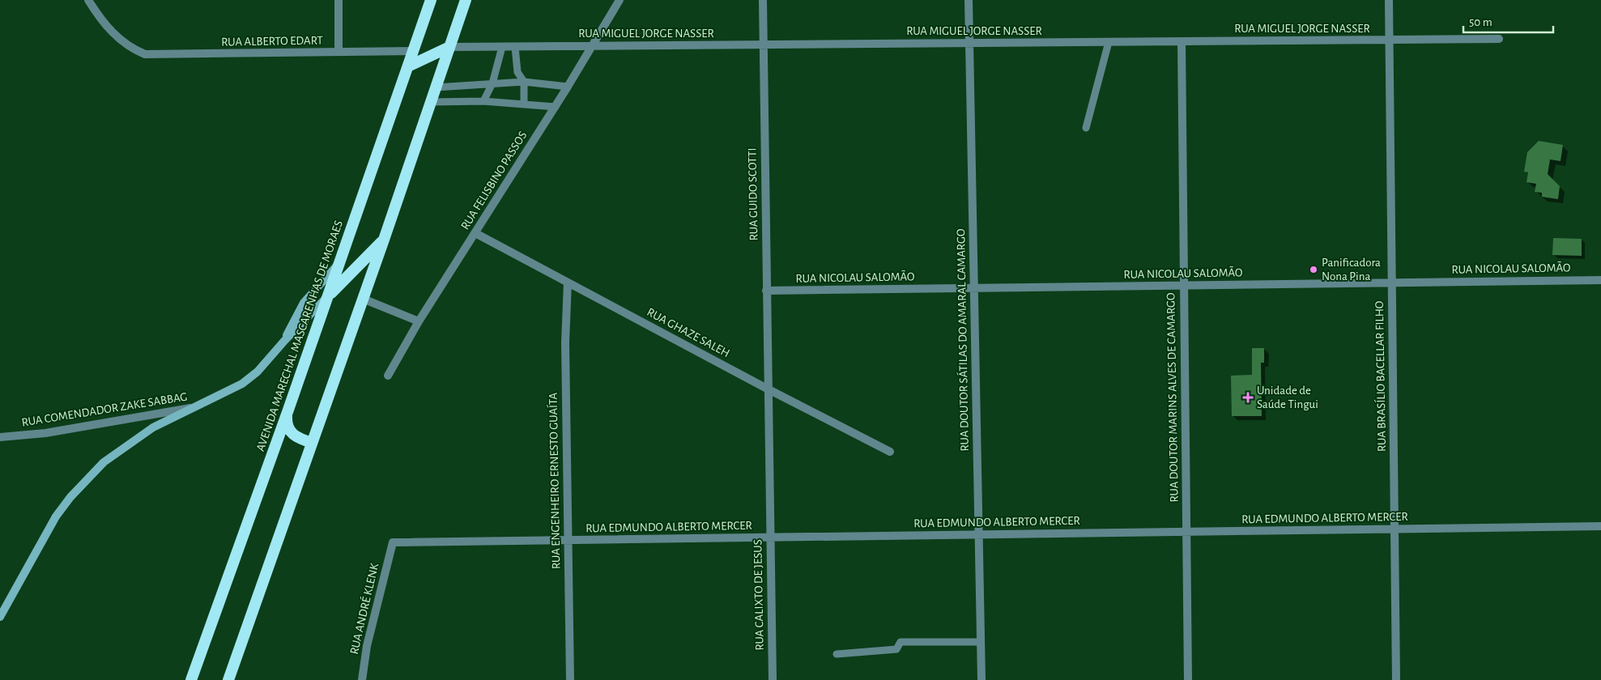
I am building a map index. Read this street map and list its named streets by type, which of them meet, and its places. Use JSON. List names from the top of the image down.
{
  "streets": {
    "highway": ["AVENIDA MARECHAL MASCARENHAS DE MORAES"],
    "main road": ["RUA COMENDADOR ZAKE SABBAG"],
    "street": [
      "RUA MIGUEL JORGE NASSER",
      "RUA ALBERTO EDART",
      "RUA FELISBINO PASSOS",
      "RUA GUIDO SCOTTI",
      "RUA NICOLAU SALOMÃO",
      "RUA GHAZE SALEH",
      "RUA DOUTOR SÁTILAS DO AMARAL CAMARGO",
      "RUA BRASÍLIO BACELLAR FILHO",
      "RUA DOUTOR MARINS ALVES DE CAMARGO",
      "RUA ENGENHEIRO ERNESTO GUAÍTA",
      "RUA EDMUNDO ALBERTO MERCER",
      "RUA CALIXTO DE JESUS",
      "RUA ANDRÉ KLENK"
    ]
  },
  "crossings": [
    ["RUA MIGUEL JORGE NASSER", "RUA FELISBINO PASSOS"],
    ["RUA MIGUEL JORGE NASSER", "RUA GUIDO SCOTTI"],
    ["RUA MIGUEL JORGE NASSER", "RUA DOUTOR SÁTILAS DO AMARAL CAMARGO"],
    ["RUA MIGUEL JORGE NASSER", "RUA BRASÍLIO BACELLAR FILHO"],
    ["RUA MIGUEL JORGE NASSER", "RUA DOUTOR MARINS ALVES DE CAMARGO"],
    ["RUA ALBERTO EDART", "AVENIDA MARECHAL MASCARENHAS DE MORAES"],
    ["RUA FELISBINO PASSOS", "RUA GHAZE SALEH"],
    ["RUA GUIDO SCOTTI", "RUA NICOLAU SALOMÃO"],
    ["RUA GUIDO SCOTTI", "RUA GHAZE SALEH"],
    ["RUA GUIDO SCOTTI", "RUA CALIXTO DE JESUS"],
    ["RUA NICOLAU SALOMÃO", "RUA DOUTOR SÁTILAS DO AMARAL CAMARGO"],
    ["RUA NICOLAU SALOMÃO", "RUA BRASÍLIO BACELLAR FILHO"],
    ["RUA NICOLAU SALOMÃO", "RUA DOUTOR MARINS ALVES DE CAMARGO"],
    ["RUA GHAZE SALEH", "RUA ENGENHEIRO ERNESTO GUAÍTA"],
    ["RUA GHAZE SALEH", "RUA CALIXTO DE JESUS"],
    ["AVENIDA MARECHAL MASCARENHAS DE MORAES", "RUA COMENDADOR ZAKE SABBAG"],
    ["RUA DOUTOR SÁTILAS DO AMARAL CAMARGO", "RUA EDMUNDO ALBERTO MERCER"],
    ["RUA BRASÍLIO BACELLAR FILHO", "RUA EDMUNDO ALBERTO MERCER"],
    ["RUA DOUTOR MARINS ALVES DE CAMARGO", "RUA EDMUNDO ALBERTO MERCER"],
    ["RUA ENGENHEIRO ERNESTO GUAÍTA", "RUA EDMUNDO ALBERTO MERCER"],
    ["RUA EDMUNDO ALBERTO MERCER", "RUA CALIXTO DE JESUS"],
    ["RUA EDMUNDO ALBERTO MERCER", "RUA ANDRÉ KLENK"]
  ],
  "places": {
    "other": ["Panificadora Nona Pina"],
    "health": ["Unidade de Saúde Tingui"]
  },
  "scale_bar": "50 m"
}
